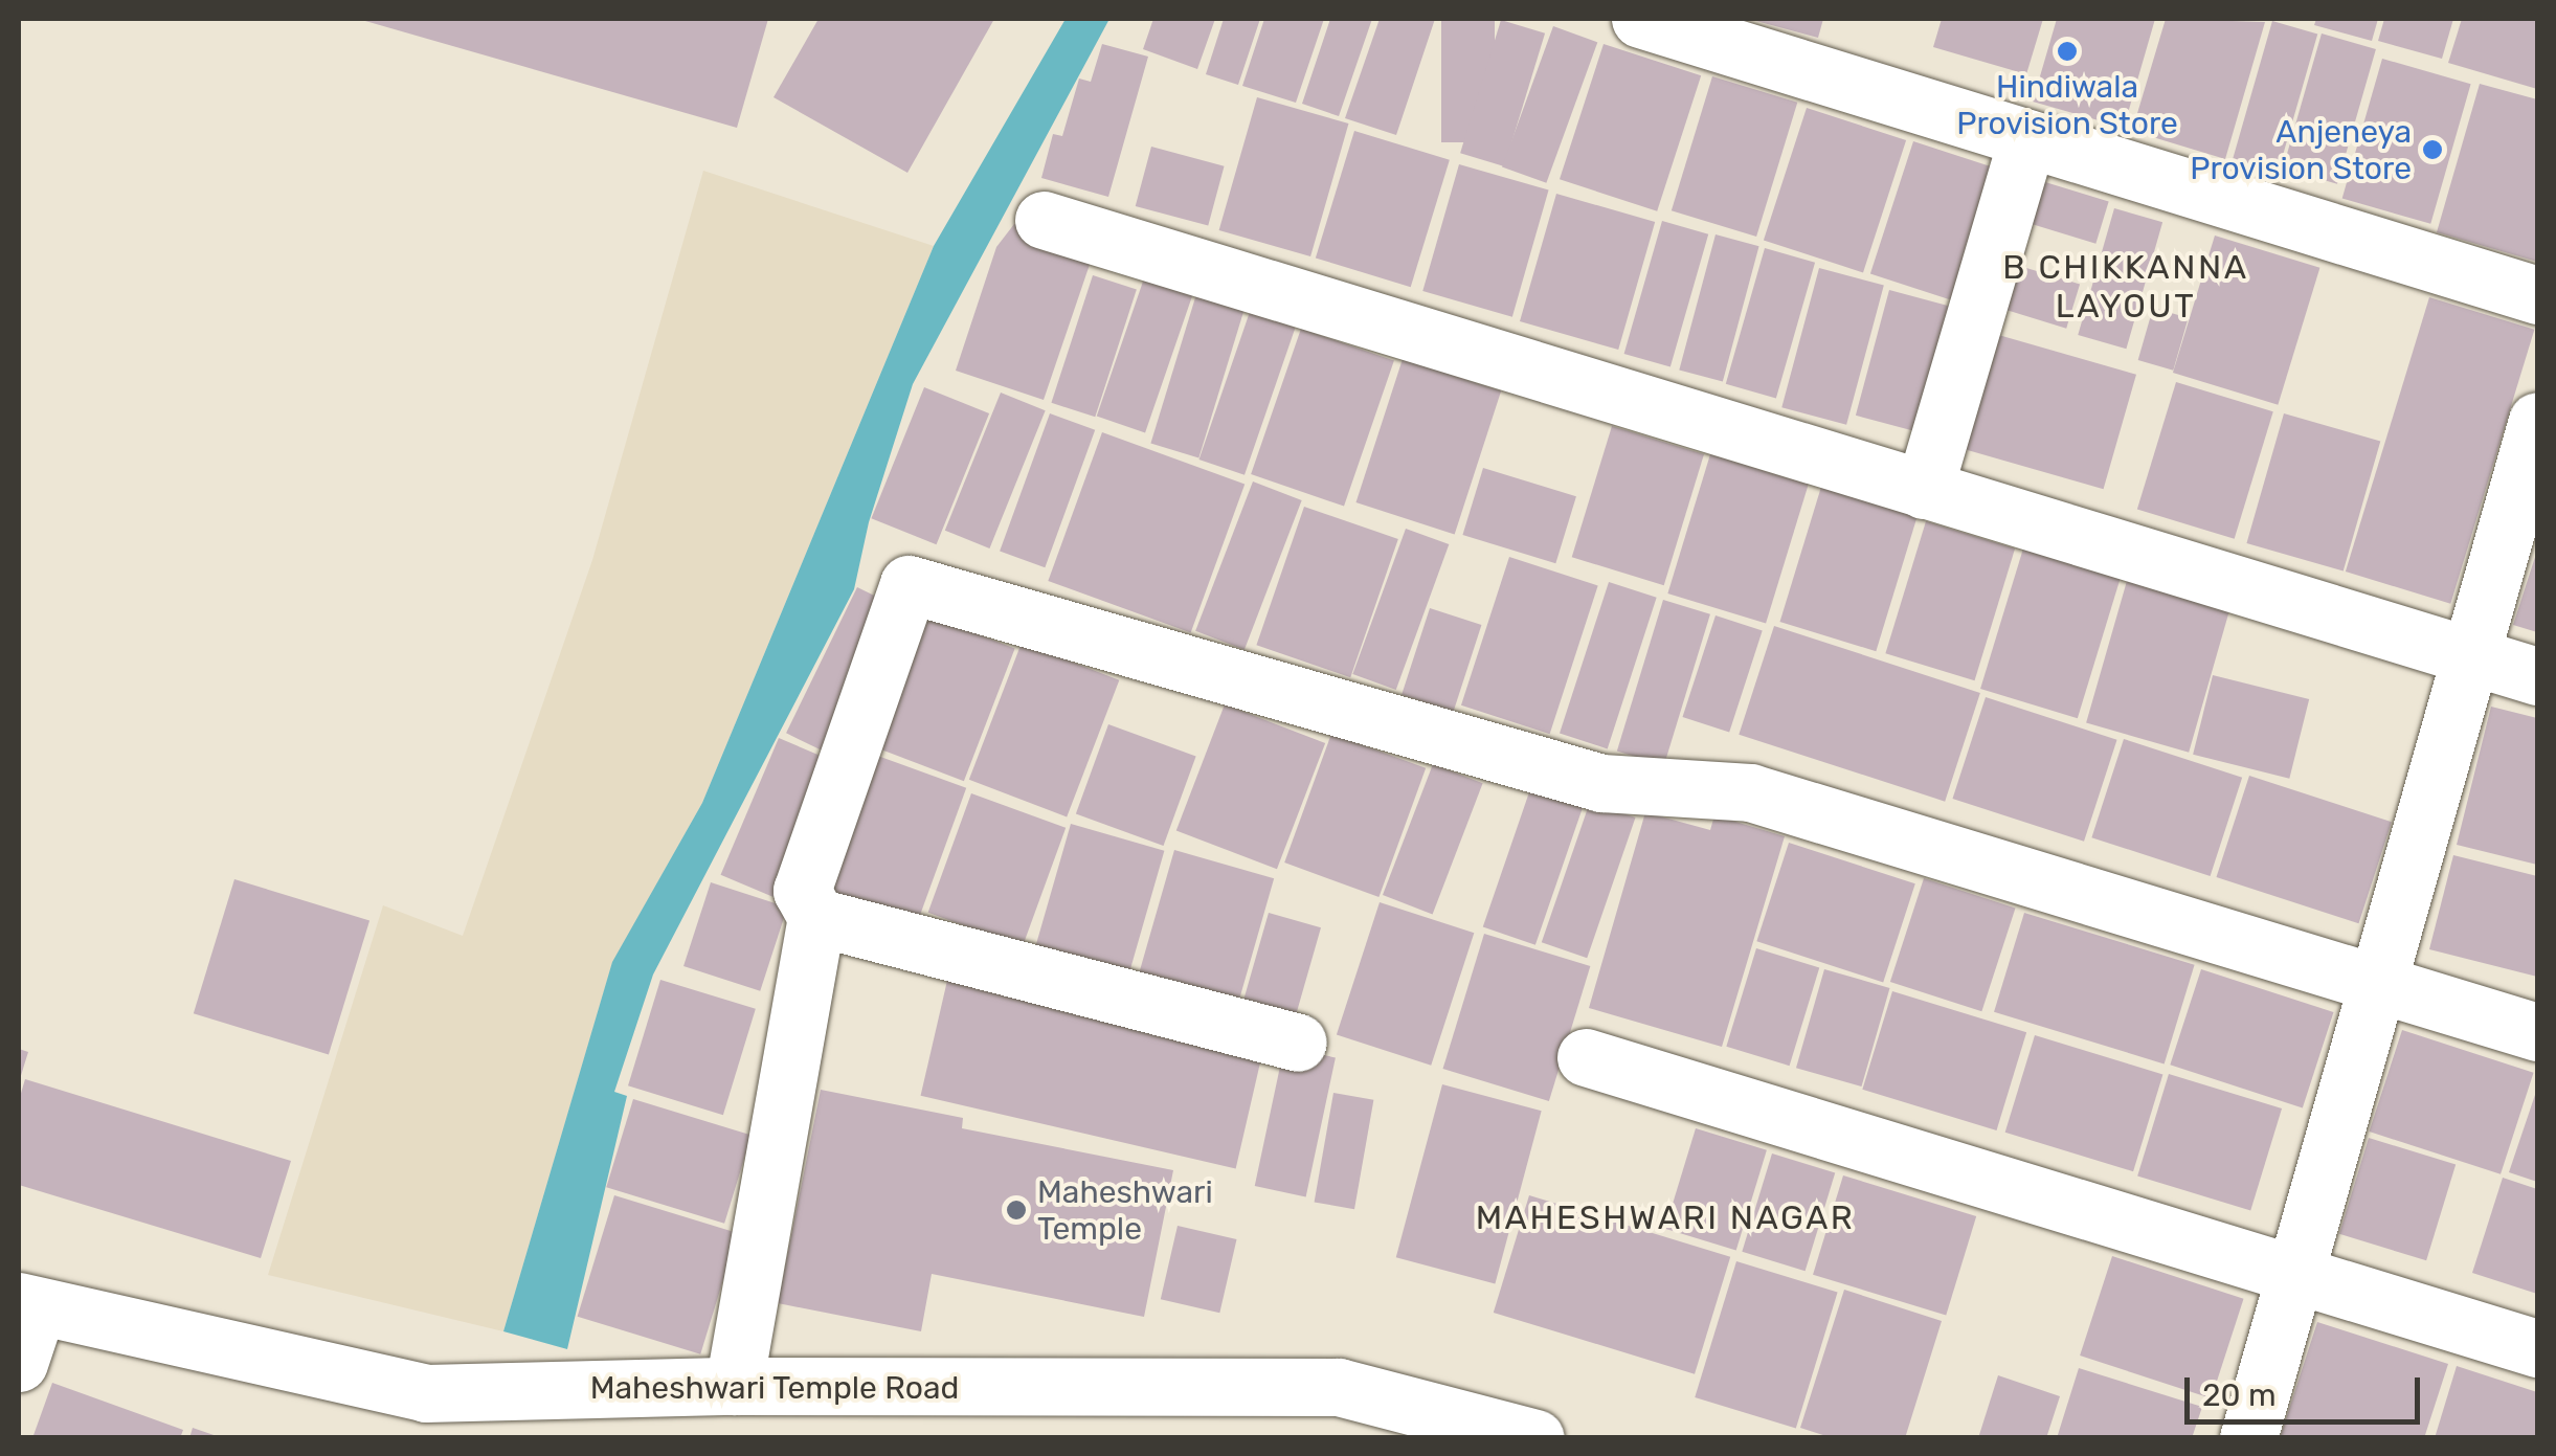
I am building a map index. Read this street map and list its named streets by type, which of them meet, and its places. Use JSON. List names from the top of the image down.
{
  "streets": {
    "street": ["Maheshwari Temple Road"]
  },
  "districts": ["B CHIKKANNA LAYOUT", "MAHESHWARI NAGAR"],
  "places": ["Hindiwala Provision Store", "Anjeneya Provision Store", "Maheshwari Temple"],
  "scale_bar": "20 m"
}
